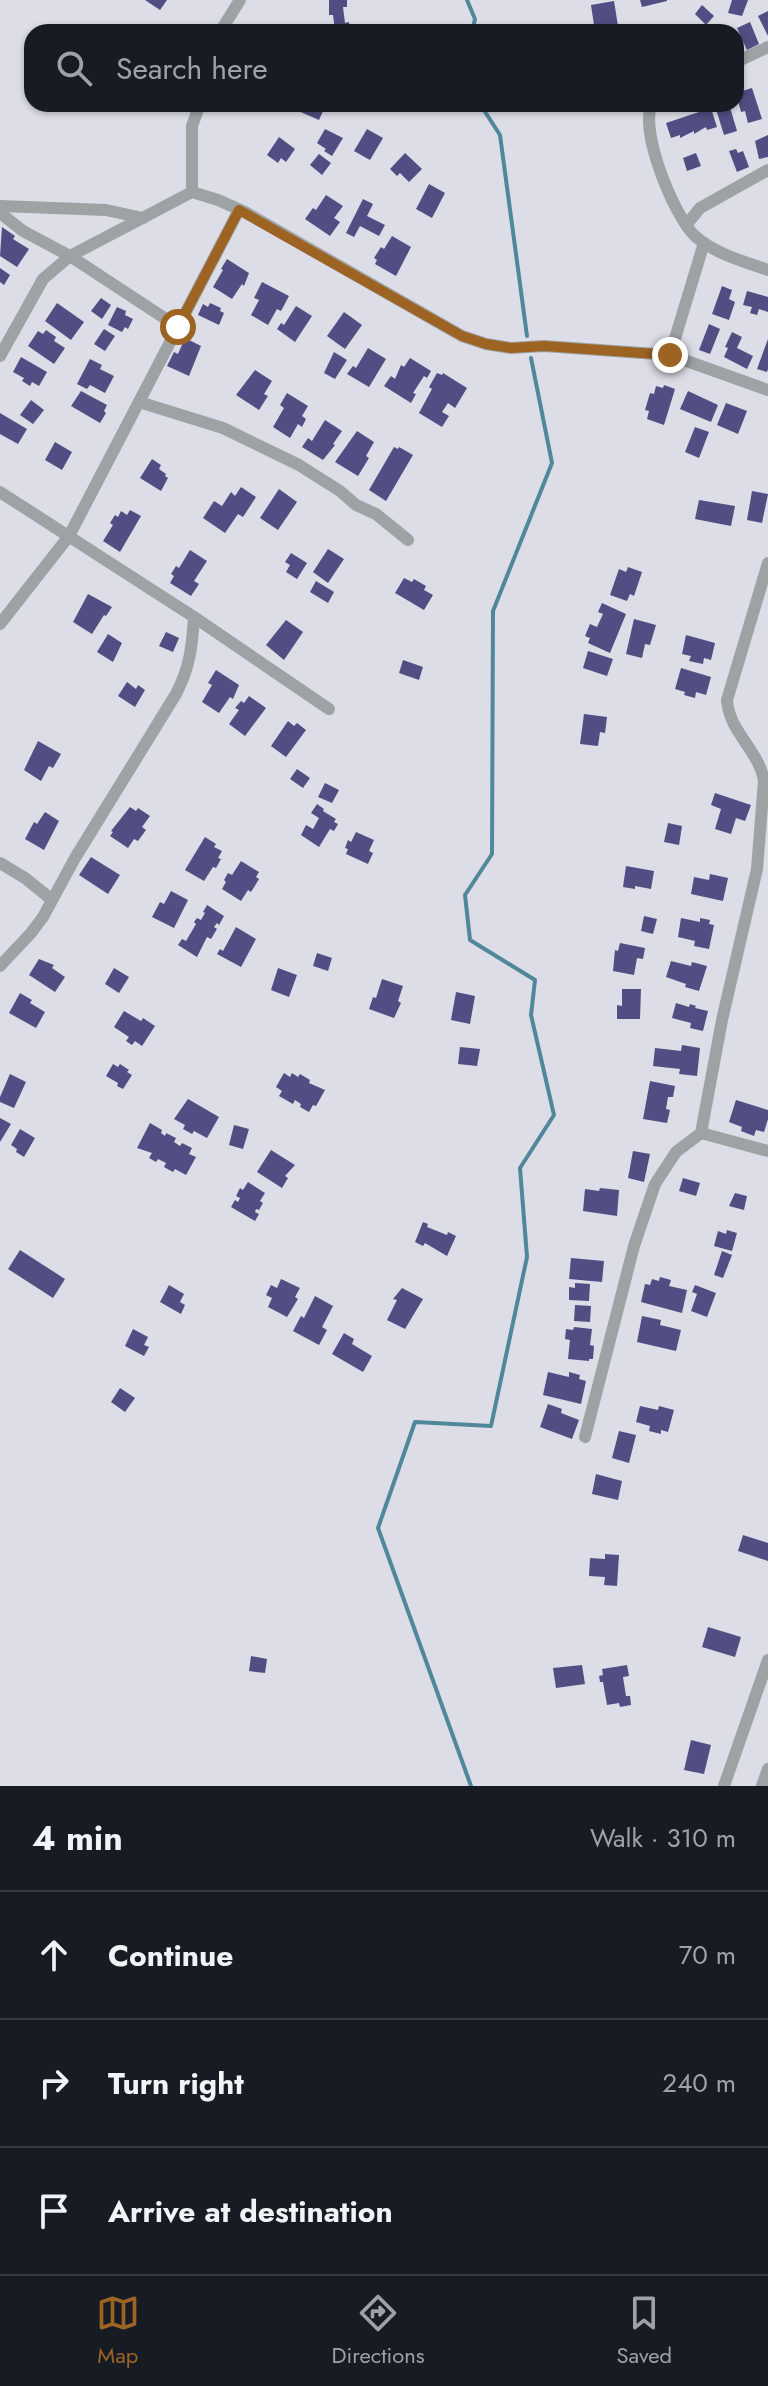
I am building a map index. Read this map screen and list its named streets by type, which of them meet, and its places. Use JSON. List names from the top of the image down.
{
  "page": {
    "search": "Search here",
    "heading": ["4 min", "Walk · 310 m"],
    "list": [
      ["Continue", "70 m"],
      ["Turn right", "240 m"],
      "Arrive at destination"
    ],
    "nav": ["Map", "Directions", "Saved"]
  }
}
